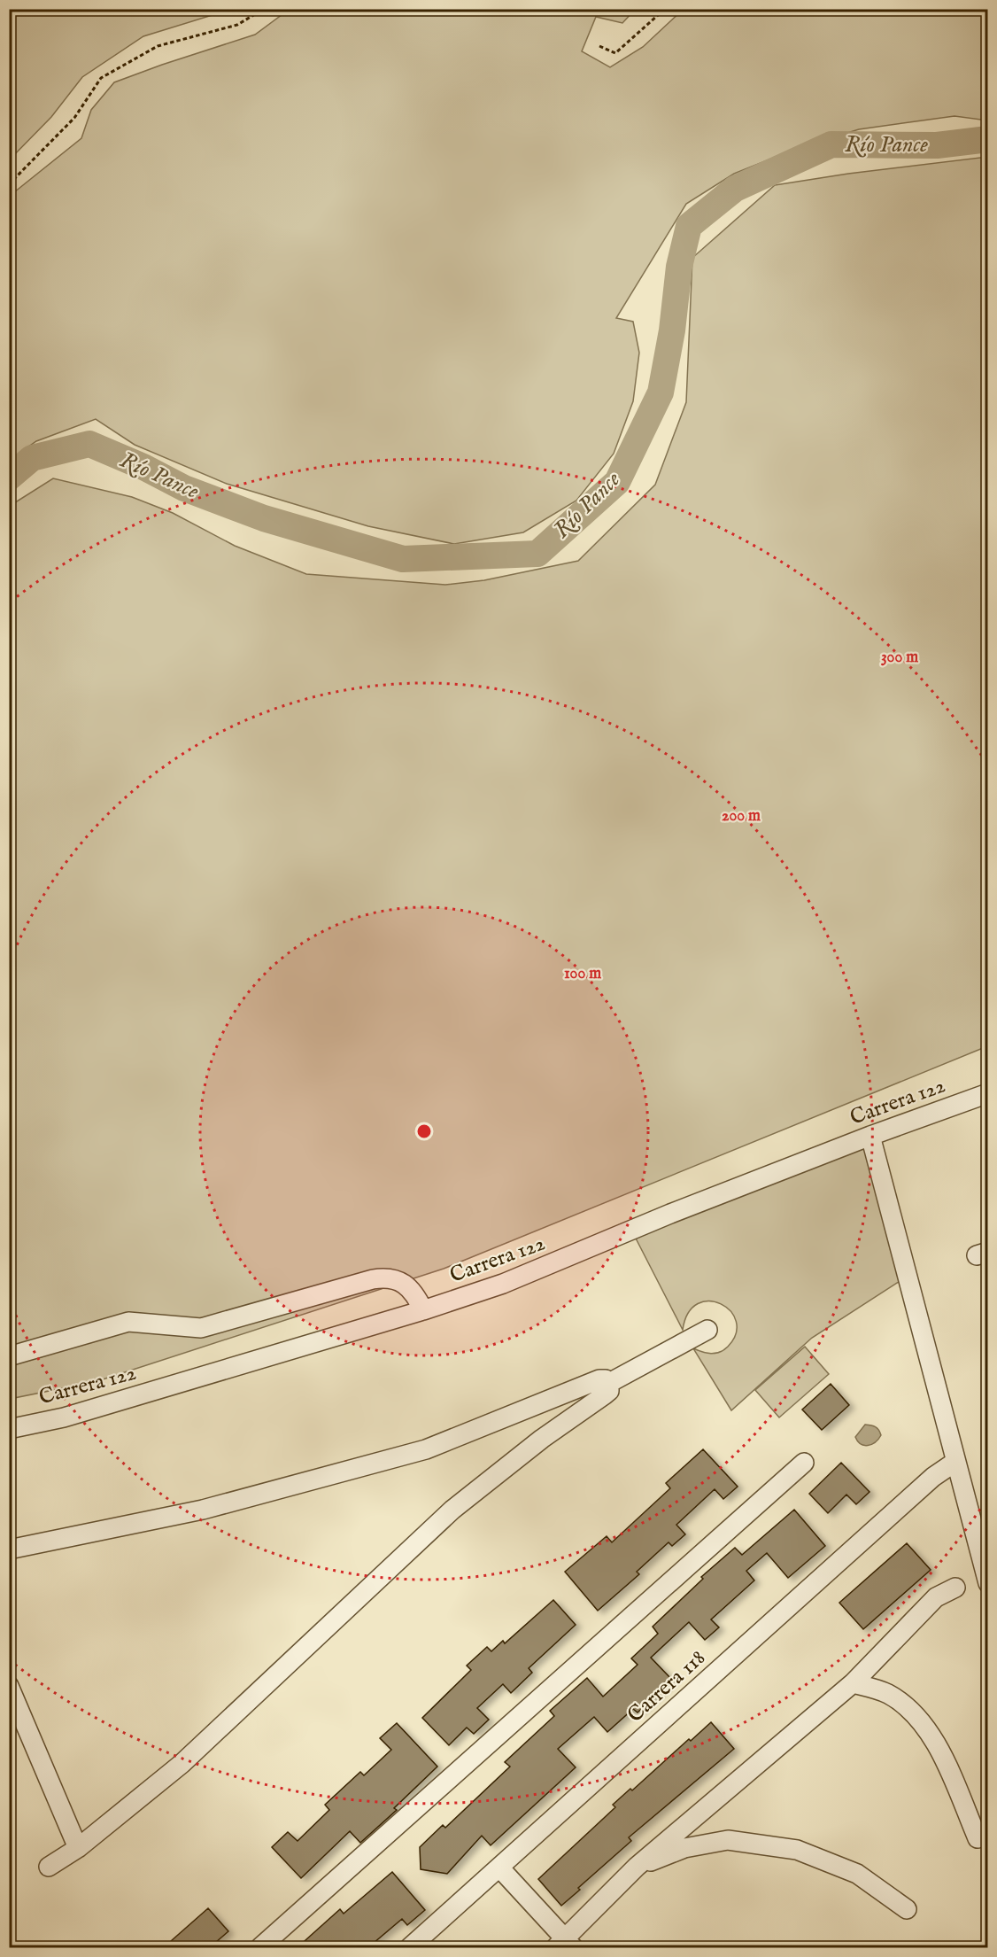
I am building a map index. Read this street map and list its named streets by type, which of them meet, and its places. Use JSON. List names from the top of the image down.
{
  "streets": {
    "street": ["Carrera 122", "Carrera 118"]
  },
  "water": ["Río Pance"],
  "rings": ["300 m", "200 m", "100 m"]
}
